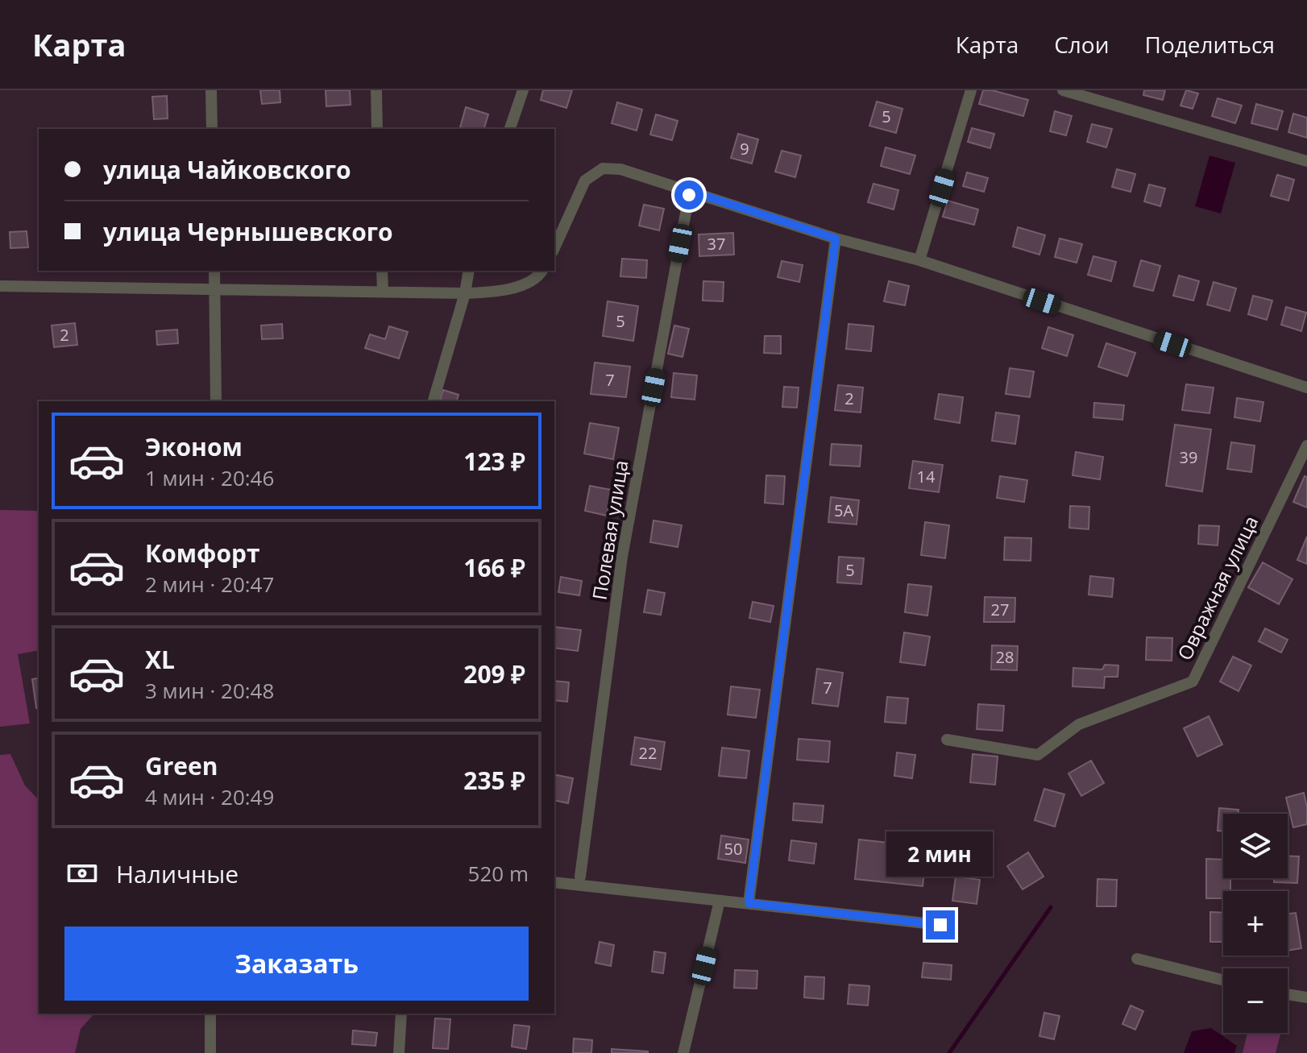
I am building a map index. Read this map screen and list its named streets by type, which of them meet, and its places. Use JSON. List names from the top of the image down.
{
  "streets": {
    "street": ["Полевая улица", "Овражная улица"]
  },
  "house_numbers": [
    "5",
    "9",
    "37",
    "5",
    "2",
    "7",
    "2",
    "39",
    "14",
    "5А",
    "5",
    "27",
    "28",
    "7",
    "22",
    "50"
  ],
  "page": {
    "header": "Карта",
    "nav": ["Карта", "Слои", "Поделиться"],
    "banner": ["улица Чайковского", "улица Чернышевского"],
    "list": [
      {
        "name": "Эконом",
        "note": "1 мин · 20:46",
        "value": "123 ₽"
      },
      {
        "name": "Комфорт",
        "note": "2 мин · 20:47",
        "value": "166 ₽"
      },
      {
        "name": "XL",
        "note": "3 мин · 20:48",
        "value": "209 ₽"
      },
      {
        "name": "Green",
        "note": "4 мин · 20:49",
        "value": "235 ₽"
      }
    ],
    "map_buttons": ["+", "−"],
    "bubble": "2 мин",
    "pay": ["Наличные", "520 m"],
    "buttons": "Заказать"
  }
}
